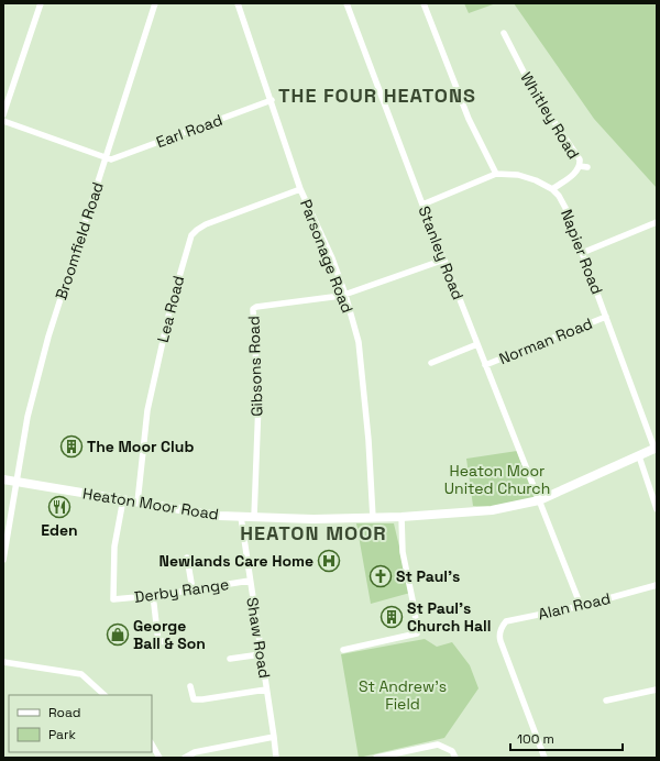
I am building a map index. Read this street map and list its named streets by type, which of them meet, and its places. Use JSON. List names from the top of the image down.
{
  "streets": {
    "main road": ["Heaton Moor Road"],
    "street": [
      "Whitley Road",
      "Earl Road",
      "Broomfield Road",
      "Napier Road",
      "Stanley Road",
      "Parsonage Road",
      "Lea Road",
      "Norman Road",
      "Gibsons Road",
      "Derby Range",
      "Alan Road",
      "Shaw Road"
    ]
  },
  "crossings": [
    ["Whitley Road", "Napier Road"],
    ["Earl Road", "Broomfield Road"],
    ["Earl Road", "Parsonage Road"],
    ["Broomfield Road", "Heaton Moor Road"],
    ["Napier Road", "Stanley Road"],
    ["Napier Road", "Norman Road"],
    ["Napier Road", "Heaton Moor Road"],
    ["Stanley Road", "Norman Road"],
    ["Stanley Road", "Heaton Moor Road"],
    ["Stanley Road", "Alan Road"],
    ["Parsonage Road", "Lea Road"],
    ["Parsonage Road", "Gibsons Road"],
    ["Parsonage Road", "Heaton Moor Road"],
    ["Lea Road", "Heaton Moor Road"],
    ["Gibsons Road", "Heaton Moor Road"],
    ["Heaton Moor Road", "Derby Range"],
    ["Heaton Moor Road", "Shaw Road"],
    ["Derby Range", "Shaw Road"]
  ],
  "districts": ["THE FOUR HEATONS", "HEATON MOOR"],
  "parks": ["Heaton Moor United Church", "St Andrew's Field"],
  "places": {
    "building": ["The Moor Club", "St Paul's Church Hall"],
    "restaurant": ["Eden"],
    "hospital": ["Newlands Care Home"],
    "church": ["St Paul's"],
    "shop": ["George Ball & Son"]
  },
  "legend": ["Road", "Park"],
  "scale_bar": "100 m"
}
